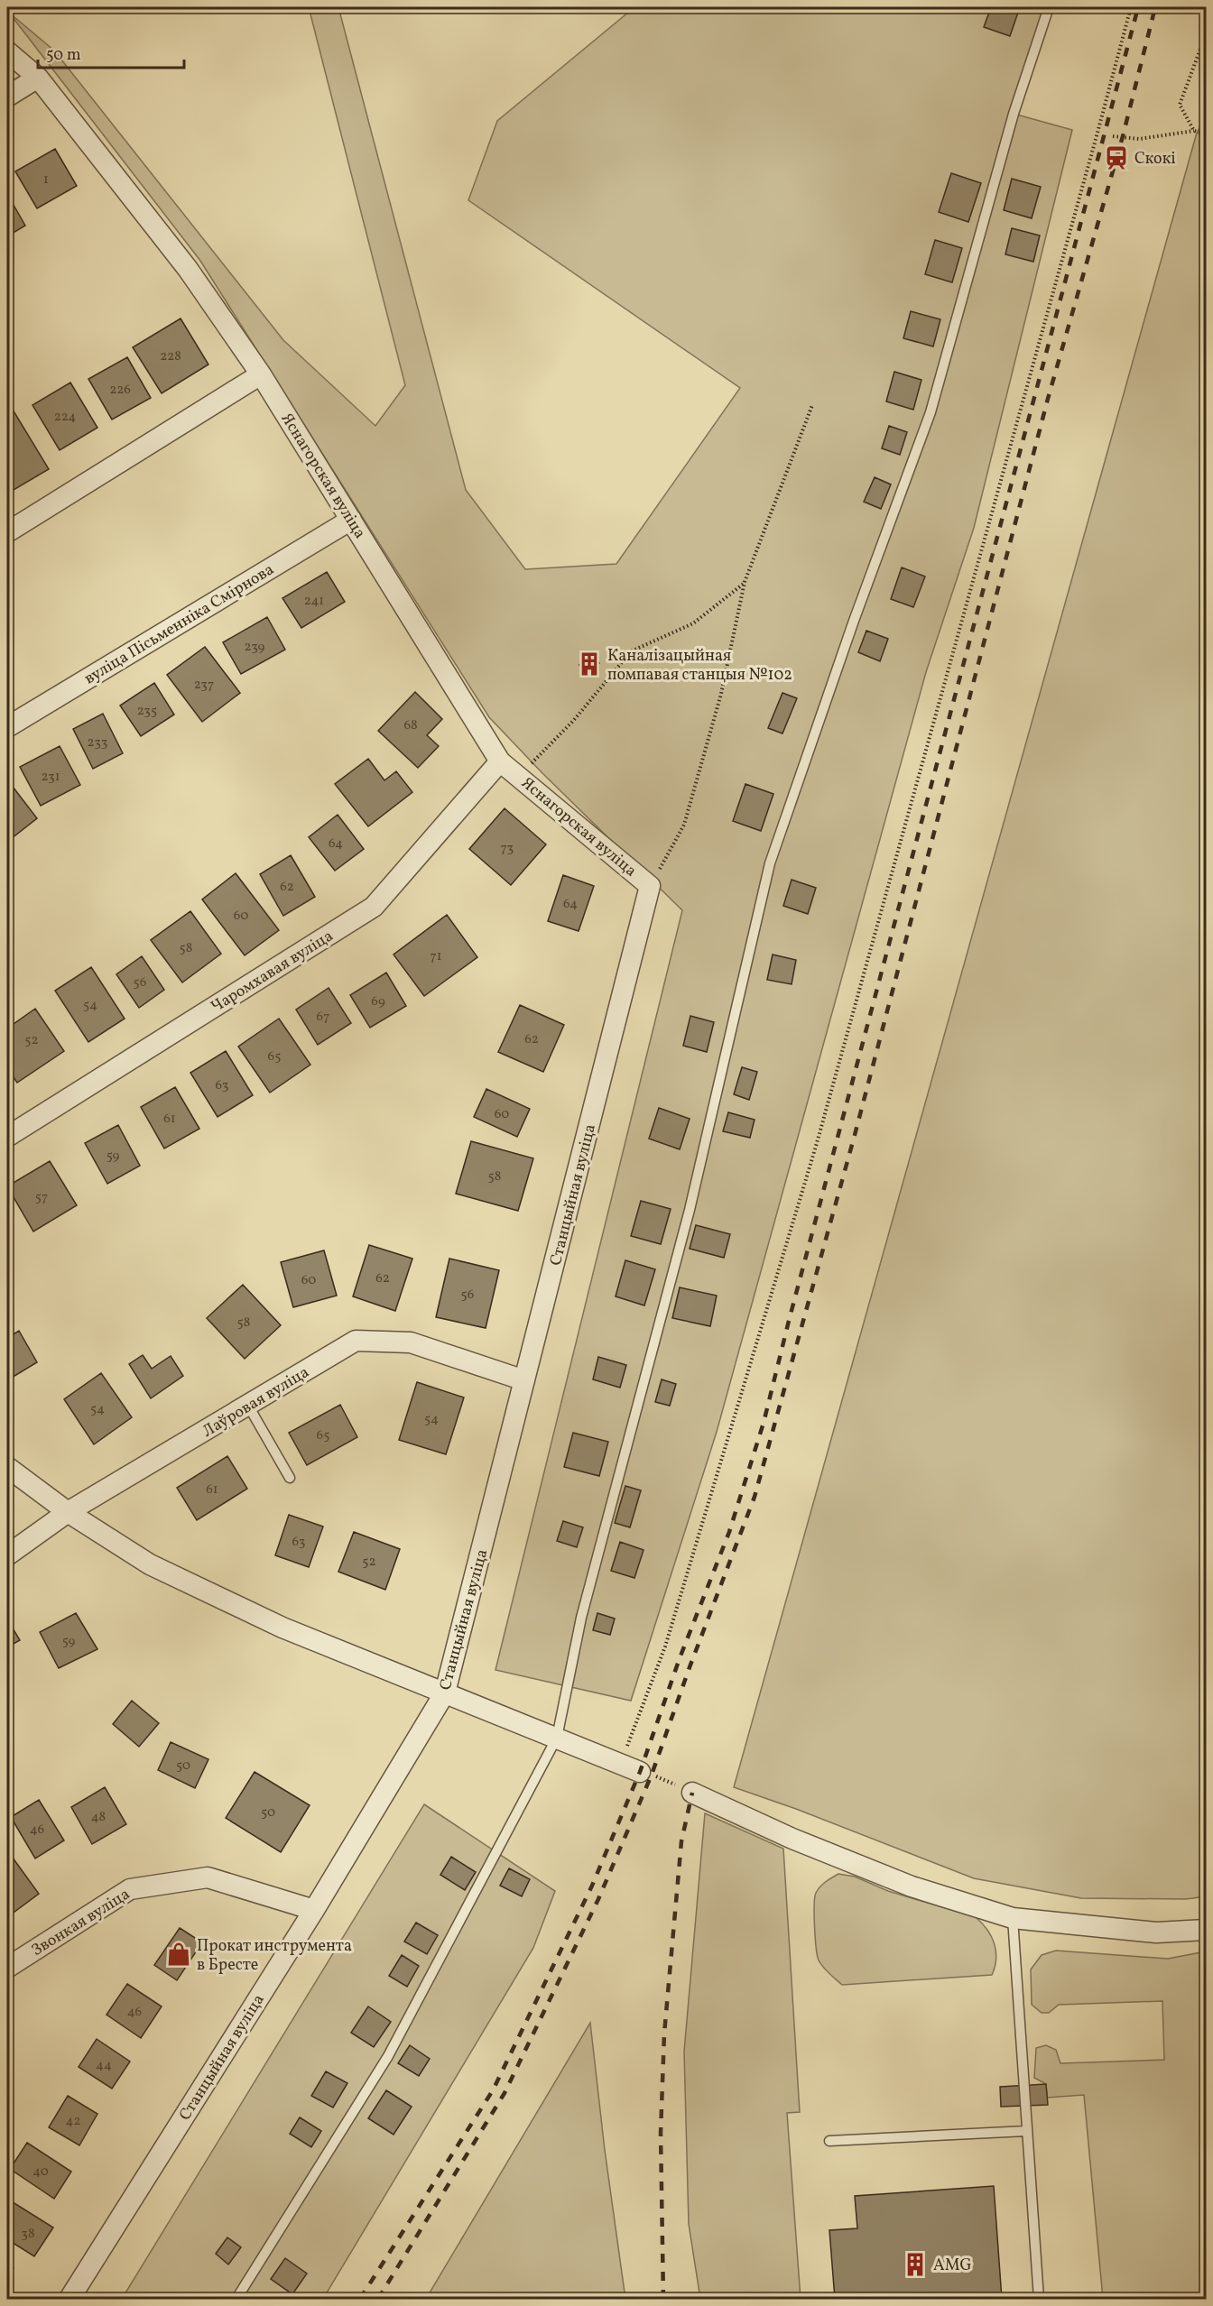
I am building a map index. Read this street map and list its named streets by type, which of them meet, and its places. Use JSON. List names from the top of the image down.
{
  "streets": {
    "street": [
      "Яснагорская вуліца",
      "вуліца Пісьменніка Смірнова",
      "Чаромхавая вуліца",
      "Станцыйная вуліца",
      "Лаўровая вуліца",
      "Звонкая вуліца"
    ]
  },
  "crossings": [
    ["Яснагорская вуліца", "вуліца Пісьменніка Смірнова"],
    ["Яснагорская вуліца", "Чаромхавая вуліца"],
    ["Яснагорская вуліца", "Станцыйная вуліца"],
    ["Станцыйная вуліца", "Лаўровая вуліца"],
    ["Станцыйная вуліца", "Звонкая вуліца"]
  ],
  "places": {
    "station": ["Скокі"],
    "building": ["Каналізацыйная помпавая станцыя №102", "AMG"],
    "shop": ["Прокат инструмента в Бресте"]
  },
  "house_numbers": [
    "1",
    "228",
    "226",
    "224",
    "241",
    "239",
    "237",
    "235",
    "68",
    "233",
    "231",
    "64",
    "73",
    "62",
    "64",
    "60",
    "58",
    "71",
    "56",
    "69",
    "54",
    "67",
    "62",
    "52",
    "65",
    "63",
    "60",
    "61",
    "59",
    "58",
    "57",
    "62",
    "60",
    "56",
    "58",
    "54",
    "54",
    "65",
    "61",
    "63",
    "52",
    "59",
    "50",
    "50",
    "48",
    "46",
    "46",
    "44",
    "42",
    "40",
    "38"
  ],
  "scale_bar": "50 m"
}
